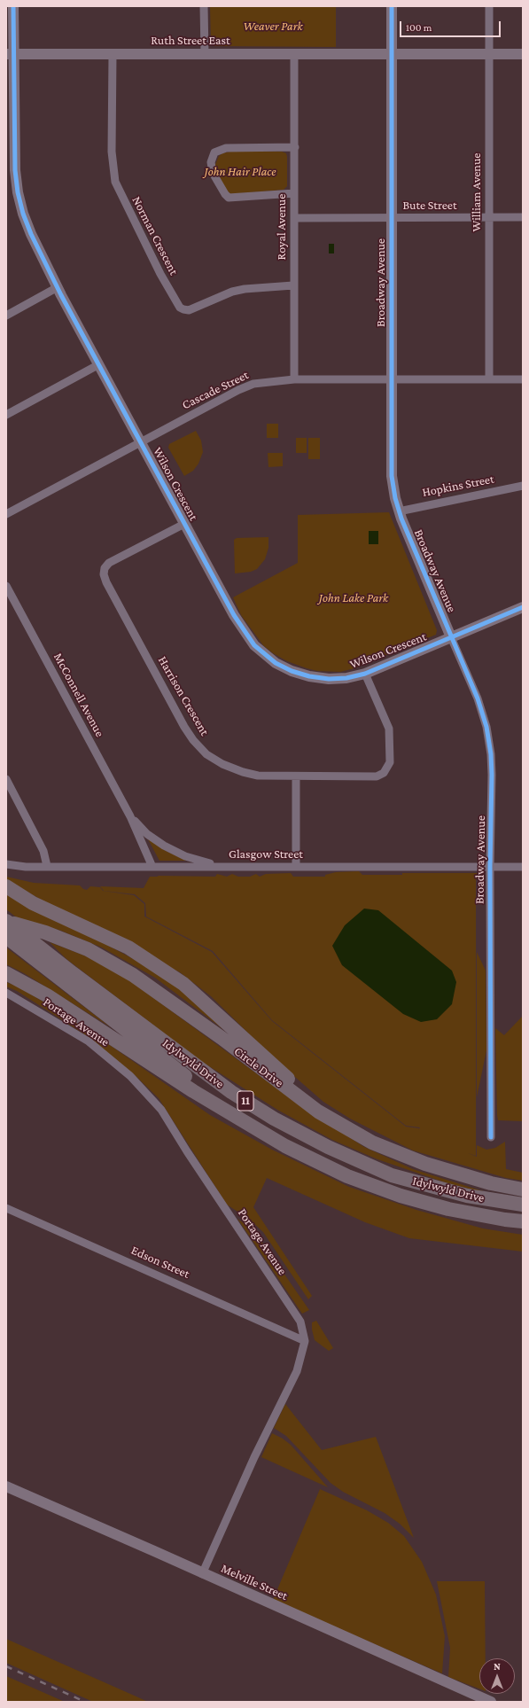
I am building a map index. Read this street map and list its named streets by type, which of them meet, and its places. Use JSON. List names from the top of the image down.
{
  "streets": {
    "highway": ["Idylwyld Drive", "Circle Drive", "11"],
    "street": [
      "Ruth Street East",
      "William Avenue",
      "Bute Street",
      "Royal Avenue",
      "Norman Crescent",
      "Broadway Avenue",
      "Cascade Street",
      "Wilson Crescent",
      "Hopkins Street",
      "McConnell Avenue",
      "Harrison Crescent",
      "Glasgow Street",
      "Portage Avenue",
      "Edson Street",
      "Melville Street"
    ]
  },
  "crossings": [
    ["Ruth Street East", "William Avenue"],
    ["Ruth Street East", "Royal Avenue"],
    ["Ruth Street East", "Norman Crescent"],
    ["Ruth Street East", "Broadway Avenue"],
    ["Ruth Street East", "Wilson Crescent"],
    ["William Avenue", "Bute Street"],
    ["William Avenue", "Cascade Street"],
    ["Bute Street", "Royal Avenue"],
    ["Bute Street", "Broadway Avenue"],
    ["Royal Avenue", "Norman Crescent"],
    ["Royal Avenue", "Cascade Street"],
    ["Broadway Avenue", "Cascade Street"],
    ["Broadway Avenue", "Wilson Crescent"],
    ["Broadway Avenue", "Hopkins Street"],
    ["Broadway Avenue", "Glasgow Street"],
    ["Cascade Street", "Wilson Crescent"],
    ["Wilson Crescent", "Harrison Crescent"],
    ["McConnell Avenue", "Glasgow Street"],
    ["Portage Avenue", "Edson Street"],
    ["Portage Avenue", "Melville Street"],
    ["Idylwyld Drive", "Circle Drive"],
    ["Idylwyld Drive", "11"]
  ],
  "parks": ["Weaver Park", "John Hair Place", "John Lake Park"],
  "scale_bar": "100 m",
  "north": "top"
}
